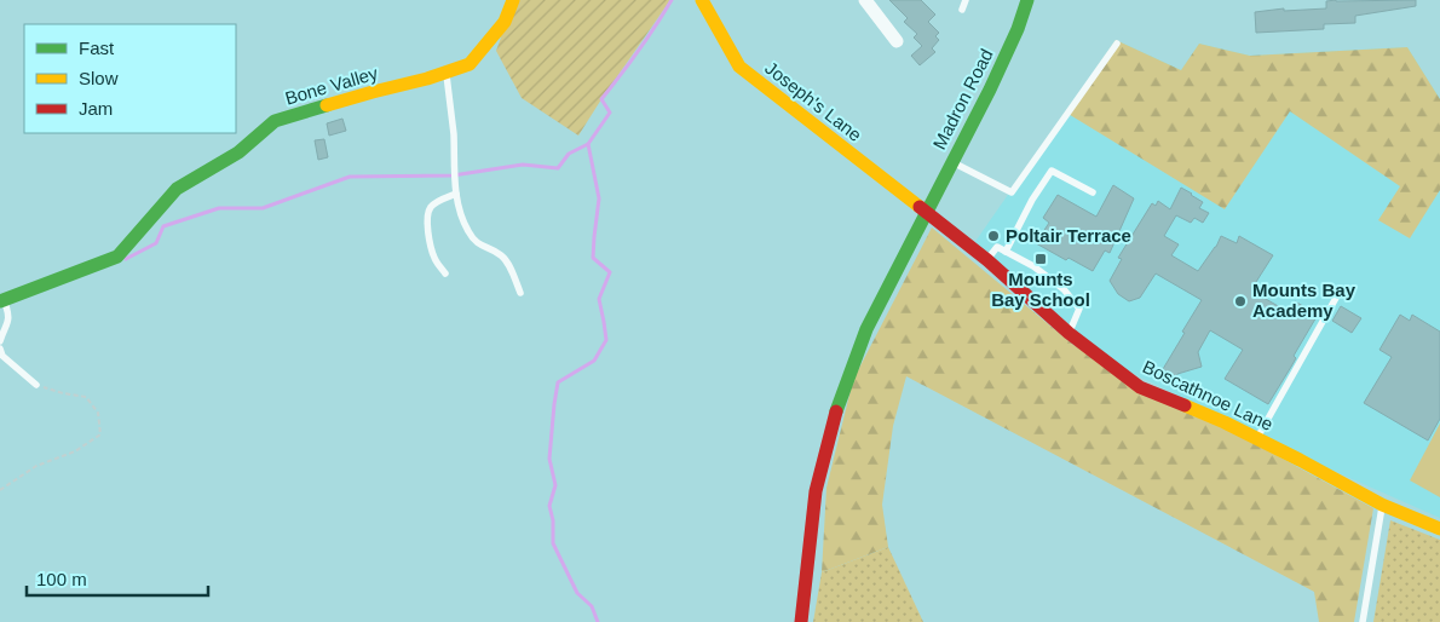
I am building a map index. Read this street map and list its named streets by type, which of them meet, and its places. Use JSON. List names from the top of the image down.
{
  "streets": {
    "street": [
      "Bone Valley",
      "Madron Road",
      "Joseph's Lane",
      "Boscathnoe Lane"
    ]
  },
  "crossings": [
    ["Madron Road", "Joseph's Lane"],
    ["Madron Road", "Boscathnoe Lane"],
    ["Joseph's Lane", "Boscathnoe Lane"]
  ],
  "places": {
    "other": ["Poltair Terrace", "Mounts Bay Academy"],
    "transit": ["Mounts Bay School"]
  },
  "legend": ["Fast", "Slow", "Jam"],
  "scale_bar": "100 m"
}
